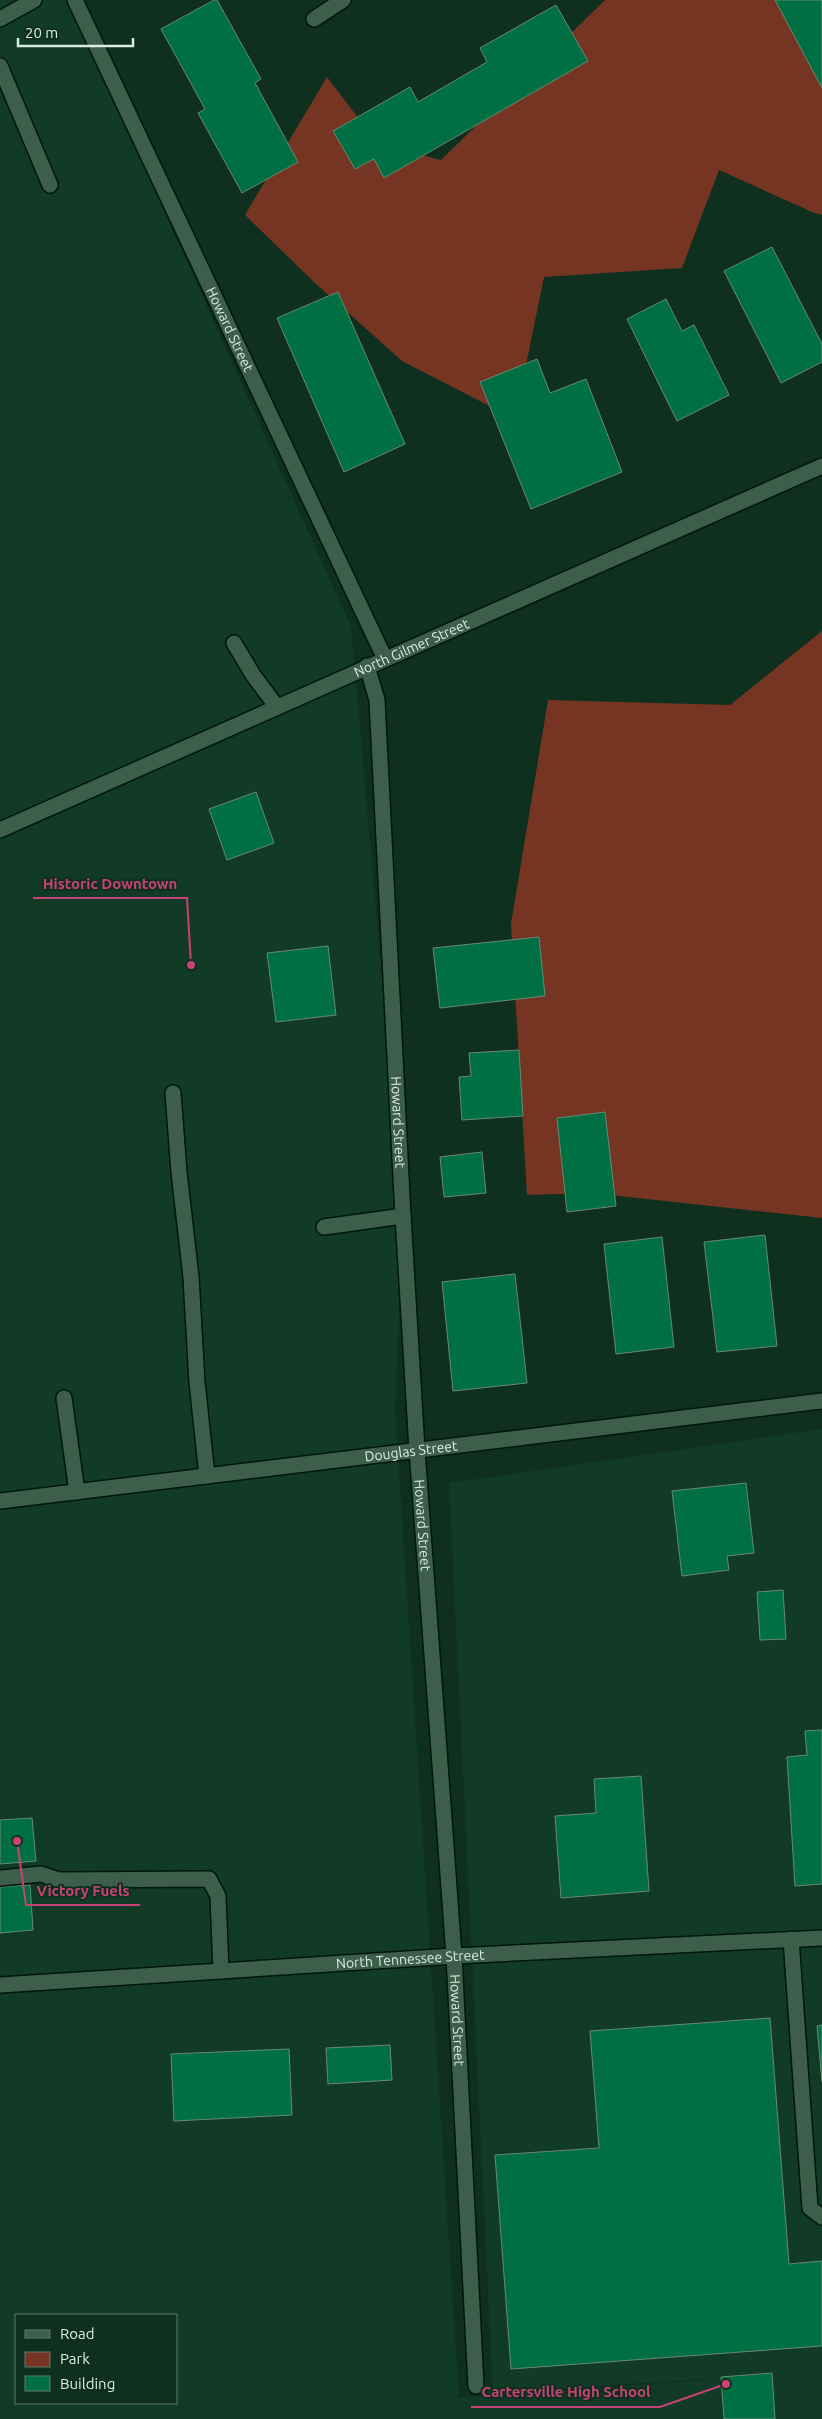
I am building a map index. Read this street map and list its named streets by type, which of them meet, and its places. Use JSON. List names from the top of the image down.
{
  "streets": {
    "street": [
      "Howard Street",
      "North Gilmer Street",
      "Douglas Street",
      "North Tennessee Street"
    ]
  },
  "crossings": [
    ["Howard Street", "North Gilmer Street"],
    ["Howard Street", "Douglas Street"],
    ["Howard Street", "North Tennessee Street"]
  ],
  "places": ["Historic Downtown", "Victory Fuels", "Cartersville High School"],
  "legend": ["Road", "Park", "Building"],
  "scale_bar": "20 m"
}
